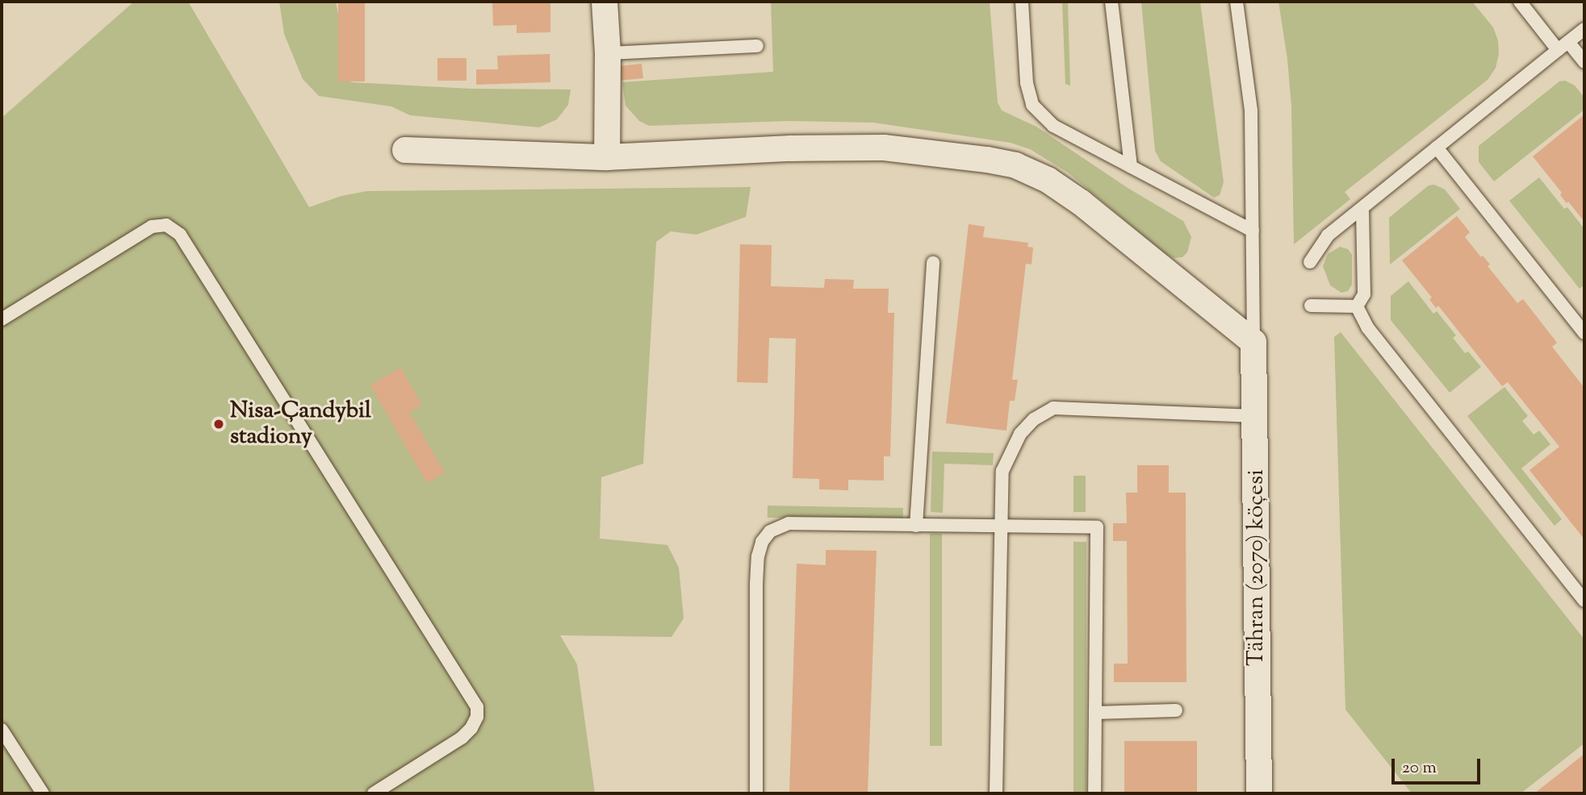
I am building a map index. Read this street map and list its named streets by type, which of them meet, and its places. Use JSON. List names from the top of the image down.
{
  "streets": {
    "street": ["Tähran (2070) köçesi"]
  },
  "places": ["Nisa-Çandybil stadiony"],
  "scale_bar": "20 m"
}
